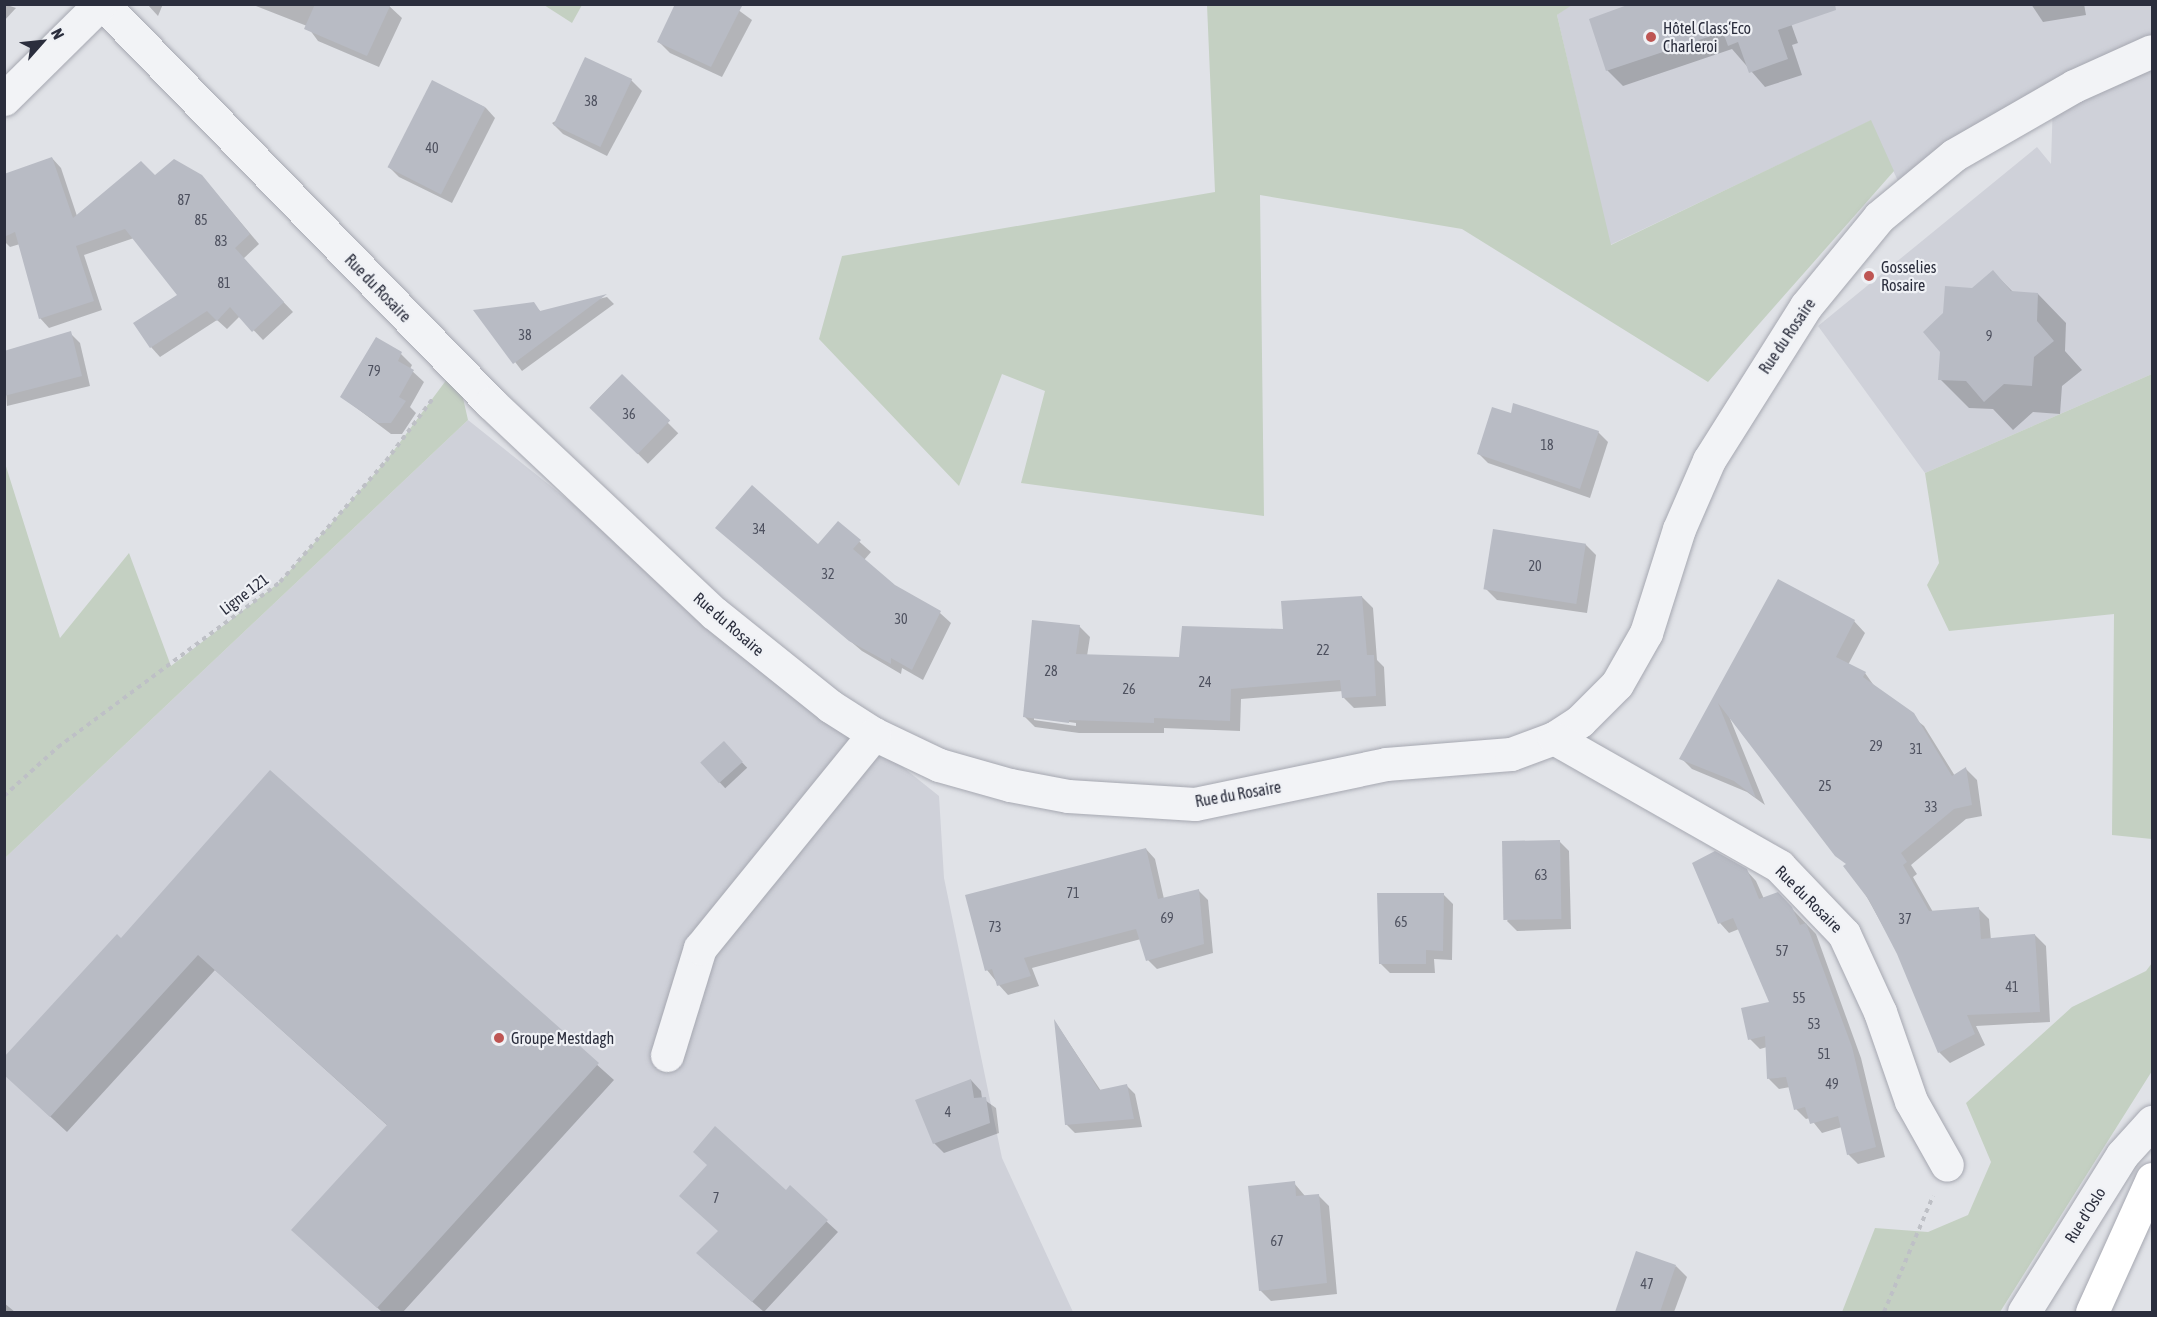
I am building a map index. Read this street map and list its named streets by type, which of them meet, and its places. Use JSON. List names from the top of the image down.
{
  "streets": {
    "street": ["Rue du Rosaire", "Rue d'Oslo"],
    "path": ["Ligne 121"]
  },
  "crossings": [
    ["Rue du Rosaire", "Ligne 121"]
  ],
  "places": ["Hôtel Class‘Eco Charleroi", "Gosselies Rosaire", "Groupe Mestdagh"],
  "house_numbers": [
    "38",
    "40",
    "87",
    "85",
    "83",
    "81",
    "38",
    "9",
    "79",
    "36",
    "18",
    "34",
    "20",
    "32",
    "30",
    "22",
    "28",
    "24",
    "26",
    "29",
    "31",
    "25",
    "33",
    "63",
    "71",
    "69",
    "37",
    "65",
    "73",
    "57",
    "41",
    "55",
    "53",
    "51",
    "49",
    "4",
    "7",
    "67",
    "47"
  ],
  "north": "top right"
}
